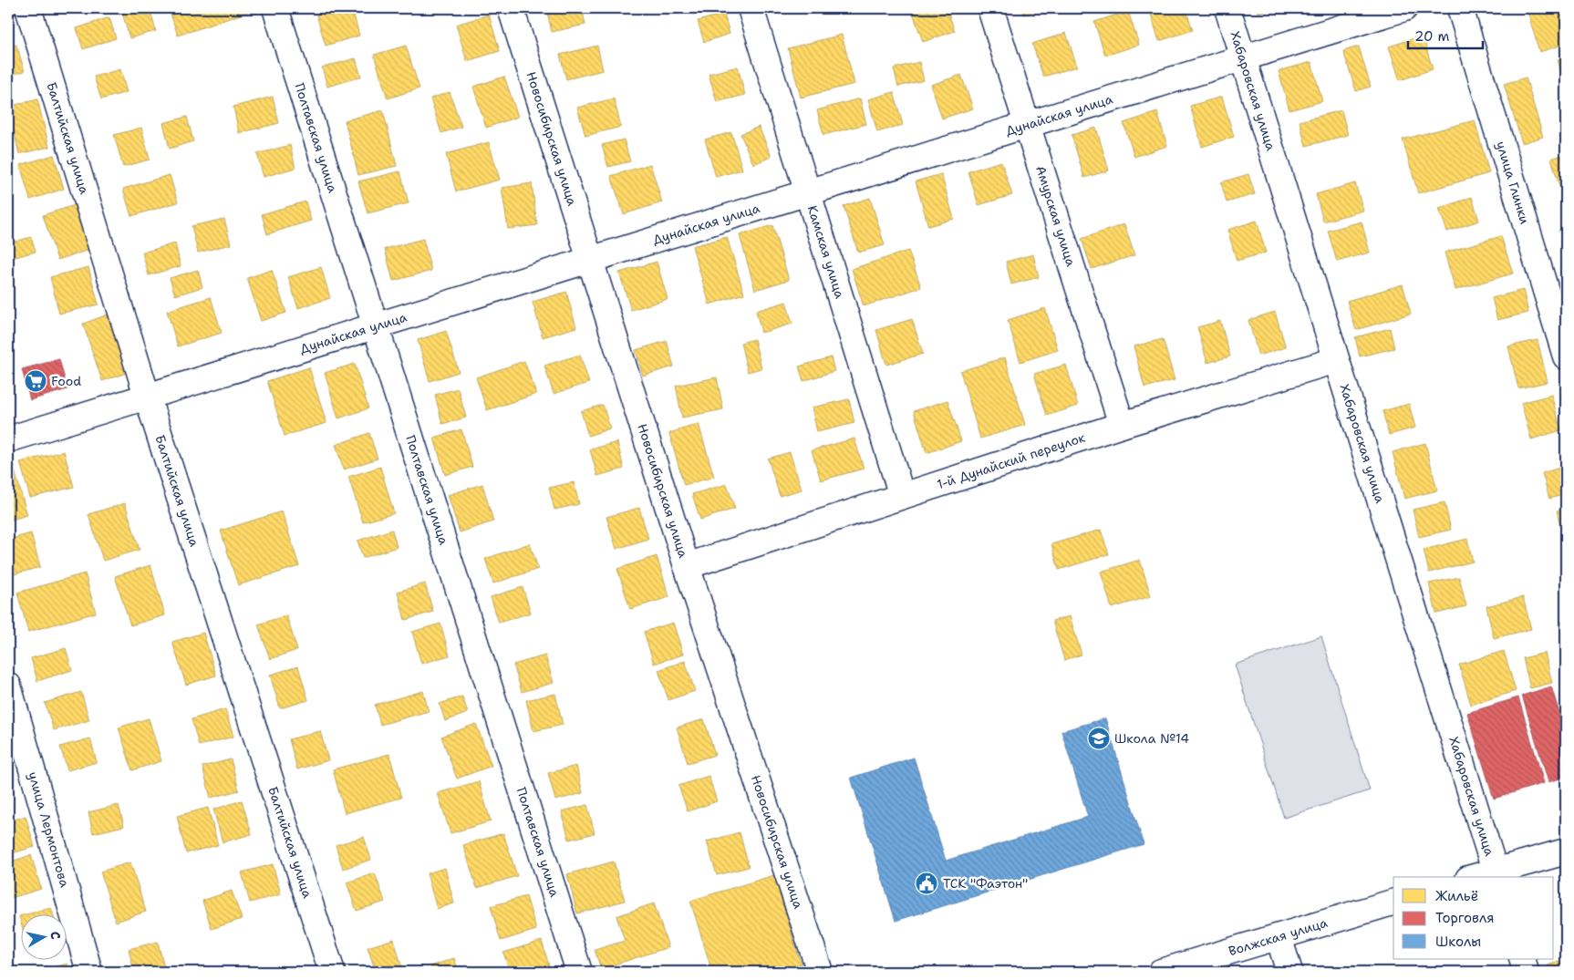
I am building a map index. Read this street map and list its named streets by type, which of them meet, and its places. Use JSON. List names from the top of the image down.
{
  "streets": {
    "street": [
      "Хабаровская улица",
      "Дунайская улица",
      "Полтавская улица",
      "Балтийская улица",
      "Новосибирская улица",
      "улица Глинки",
      "Амурская улица",
      "Камская улица",
      "1-й Дунайский переулок",
      "улица Лермонтова",
      "Волжская улица"
    ]
  },
  "crossings": [
    ["Хабаровская улица", "Дунайская улица"],
    ["Хабаровская улица", "1-й Дунайский переулок"],
    ["Дунайская улица", "Полтавская улица"],
    ["Дунайская улица", "Балтийская улица"],
    ["Дунайская улица", "Новосибирская улица"],
    ["Дунайская улица", "Амурская улица"],
    ["Дунайская улица", "Камская улица"],
    ["Новосибирская улица", "1-й Дунайский переулок"],
    ["Амурская улица", "1-й Дунайский переулок"],
    ["Камская улица", "1-й Дунайский переулок"]
  ],
  "places": {
    "supermarket": ["Food"],
    "school or university": ["Школа №14"],
    "public building": ["ТСК \"Фаэтон\""]
  },
  "legend": ["Жильё", "Торговля", "Школы"],
  "scale_bar": "20 m",
  "north": "right"
}
